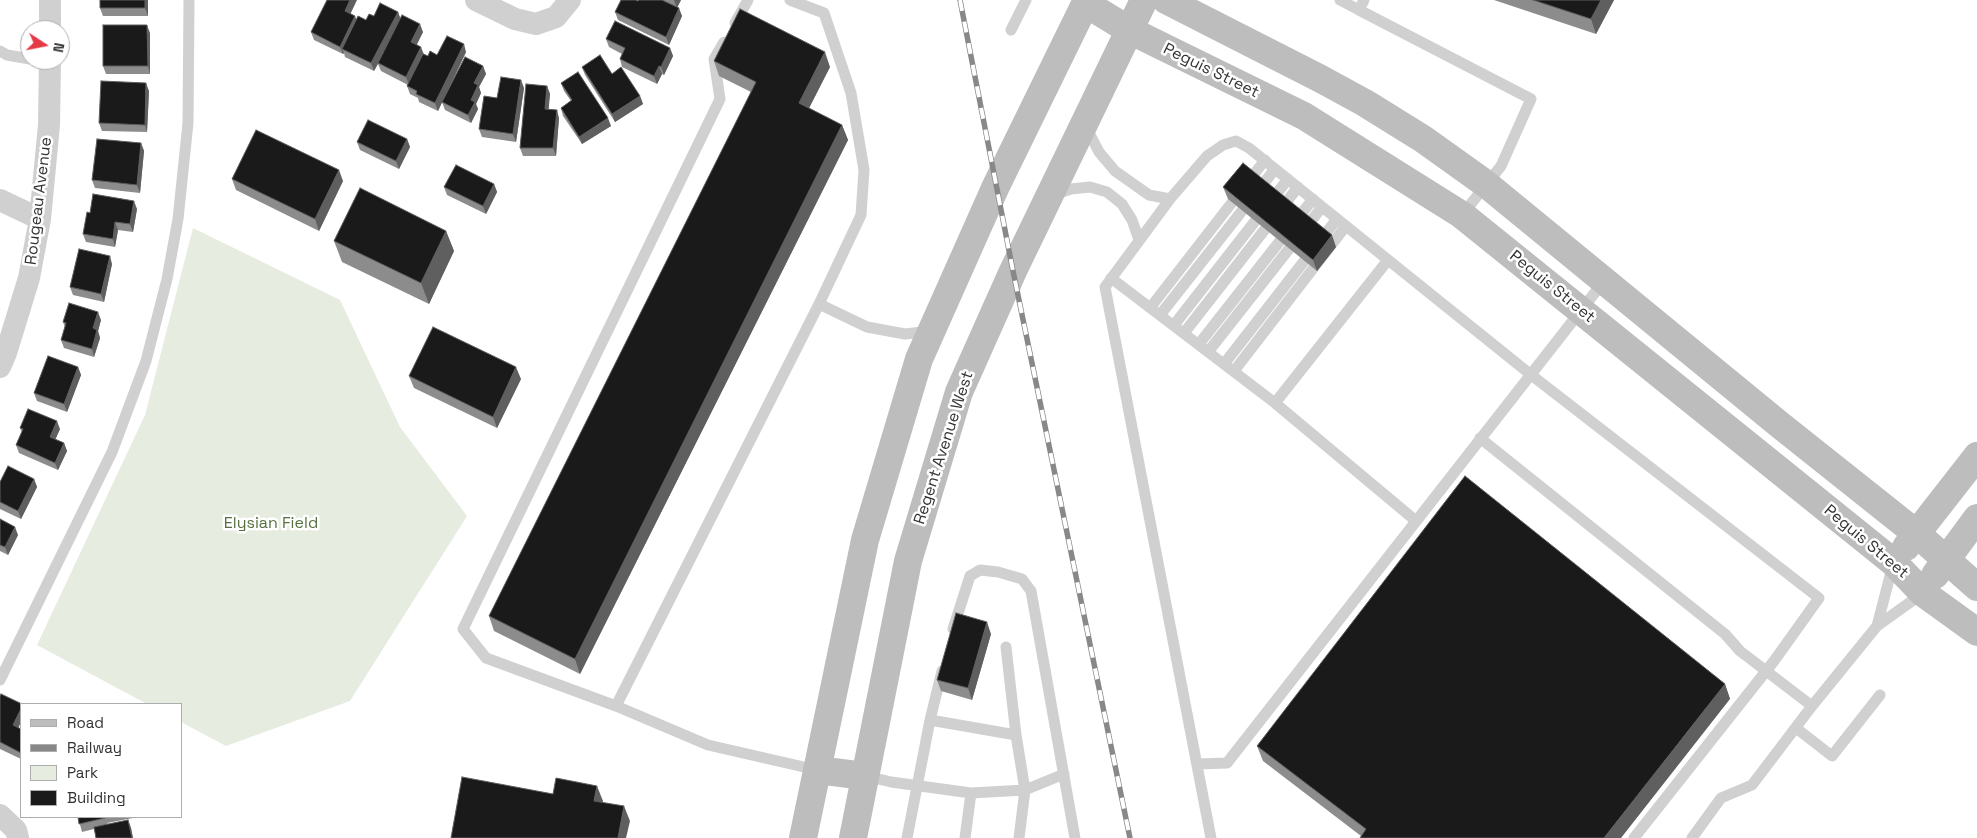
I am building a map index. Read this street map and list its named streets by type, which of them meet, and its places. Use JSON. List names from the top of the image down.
{
  "streets": {
    "street": ["Peguis Street", "Rougeau Avenue", "Regent Avenue West"]
  },
  "crossings": [
    ["Peguis Street", "Regent Avenue West"]
  ],
  "parks": ["Elysian Field"],
  "legend": [
    "Road",
    "Railway",
    "Park",
    "Building"
  ],
  "north": "right"
}
